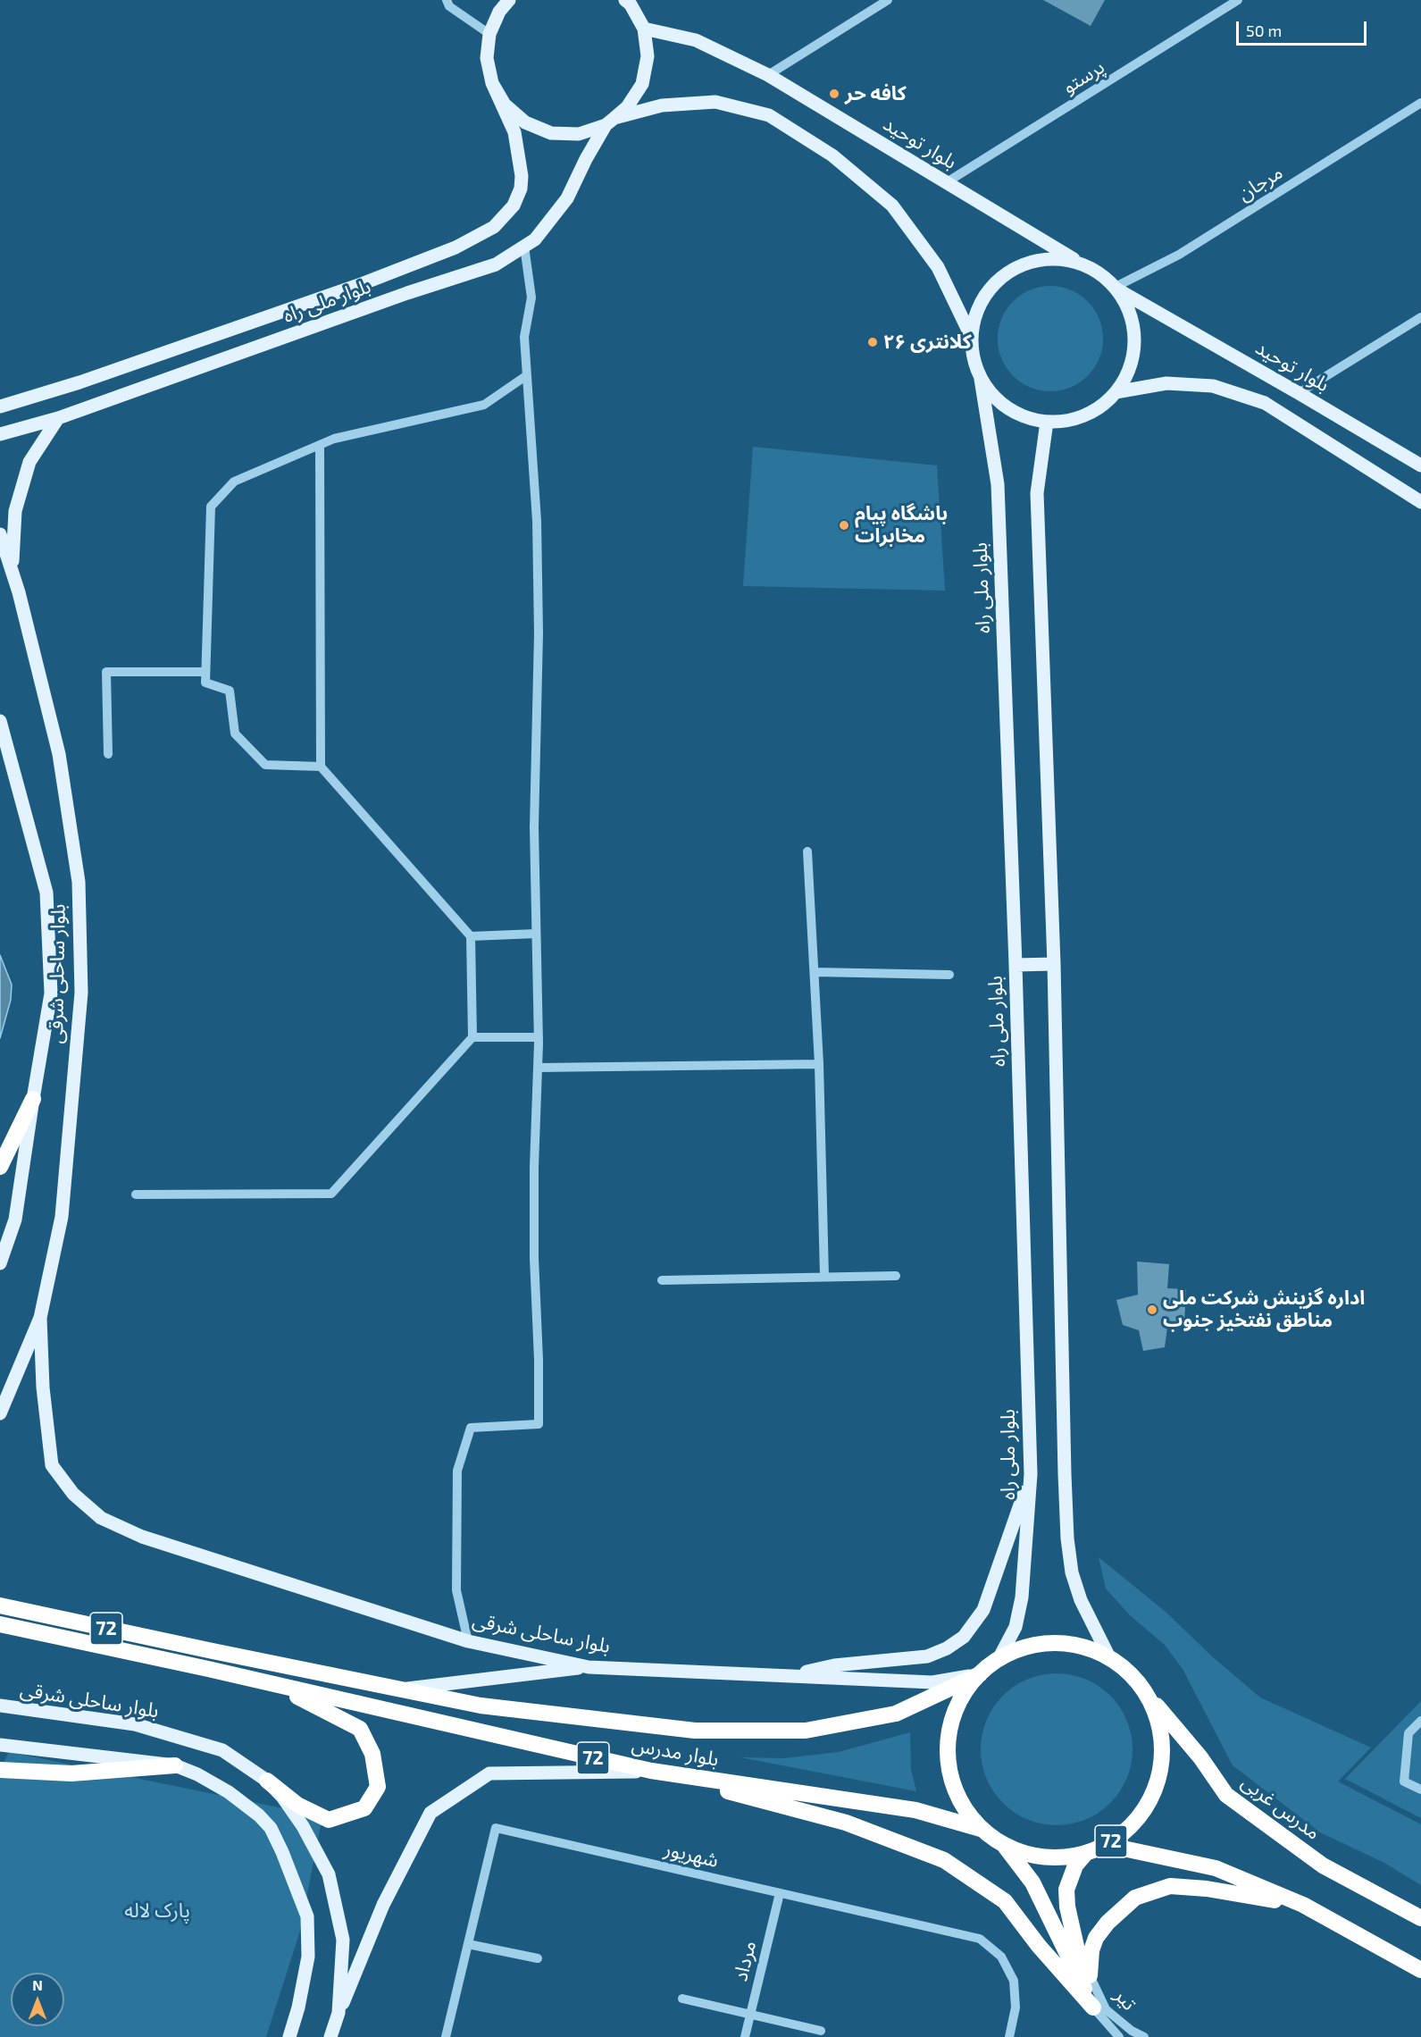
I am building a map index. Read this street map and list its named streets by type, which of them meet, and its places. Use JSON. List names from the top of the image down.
{
  "streets": {
    "highway": ["72", "بلوار مدرس", "مدرس غربی"],
    "main road": ["بلوار توحید", "بلوار ملی راه", "بلوار ساحلی شرقی"],
    "street": [
      "پرستو",
      "مرجان",
      "شهریور",
      "مرداد",
      "تیر"
    ]
  },
  "crossings": [
    ["پرستو", "بلوار توحید"],
    ["بلوار توحید", "مرجان"],
    ["بلوار توحید", "بلوار ملی راه"],
    ["مرجان", "بلوار ملی راه"],
    ["بلوار ملی راه", "72"],
    ["بلوار ساحلی شرقی", "72"],
    ["بلوار ساحلی شرقی", "بلوار مدرس"],
    ["72", "بلوار مدرس"],
    ["72", "مدرس غربی"],
    ["شهریور", "مرداد"]
  ],
  "parks": ["پارک لاله"],
  "places": [
    "کافه حر",
    "کلانتری ۲۶",
    "باشگاه پیام مخابرات",
    "اداره گزینش شرکت ملی مناطق نفتخیز جنوب"
  ],
  "scale_bar": "50 m",
  "north": "top"
}
